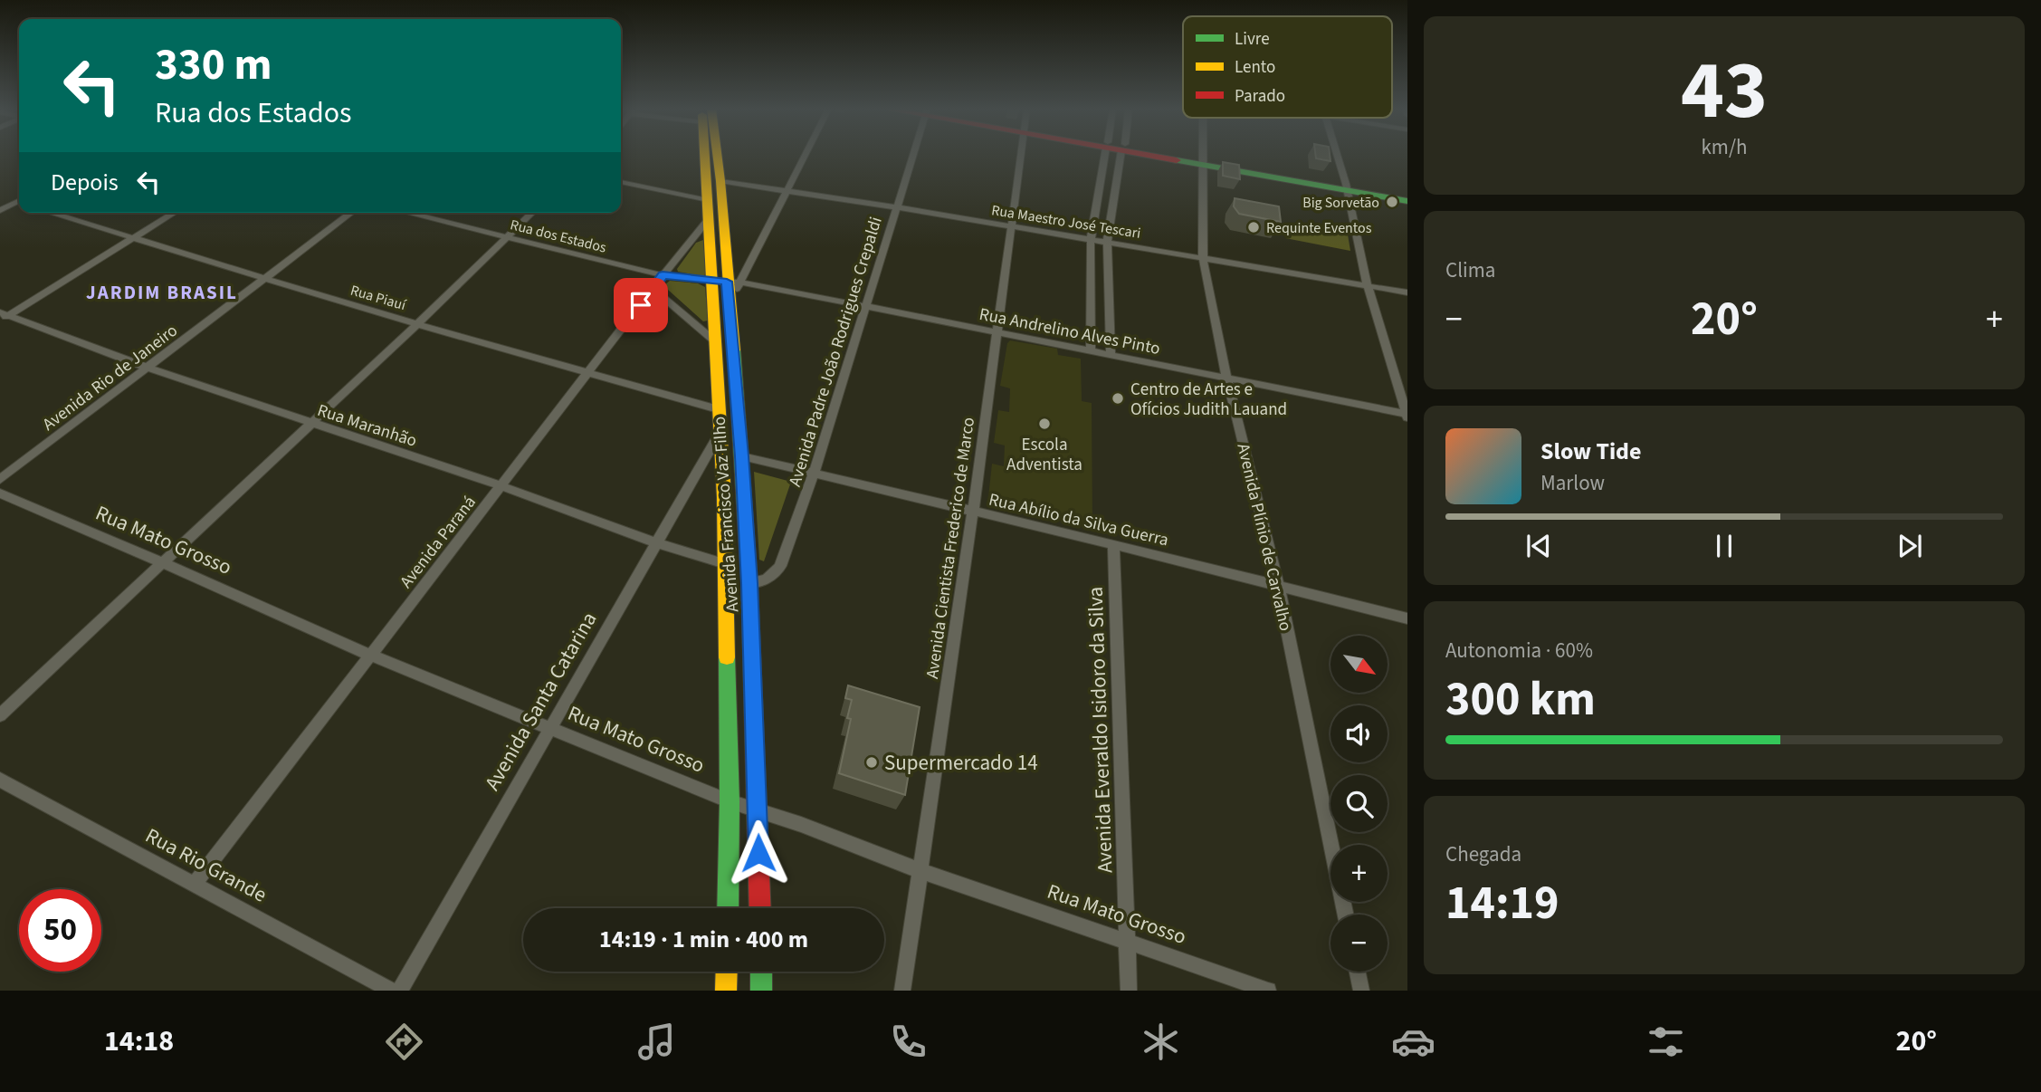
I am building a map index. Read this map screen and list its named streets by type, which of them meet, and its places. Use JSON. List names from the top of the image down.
{
  "streets": {
    "main road": ["Avenida Francisco Vaz Filho"],
    "street": [
      "Rua Maestro José Tescari",
      "Rua dos Estados",
      "Rua Piauí",
      "Rua Andrelino Alves Pinto",
      "Avenida Padre João Rodrigues Crepaldi",
      "Avenida Rio de Janeiro",
      "Rua Maranhão",
      "Rua Abílio da Silva Guerra",
      "Avenida Plínio de Carvalho",
      "Rua Mato Grosso",
      "Avenida Paraná",
      "Avenida Cientista Frederico de Marco",
      "Avenida Santa Catarina",
      "Avenida Everaldo Isidoro da Silva",
      "Rua Rio Grande"
    ]
  },
  "crossings": [
    ["Rua Maestro José Tescari", "Avenida Padre João Rodrigues Crepaldi"],
    ["Rua Maestro José Tescari", "Avenida Francisco Vaz Filho"],
    ["Rua Maestro José Tescari", "Avenida Plínio de Carvalho"],
    ["Rua Maestro José Tescari", "Avenida Cientista Frederico de Marco"],
    ["Rua dos Estados", "Rua Andrelino Alves Pinto"],
    ["Rua dos Estados", "Avenida Francisco Vaz Filho"],
    ["Rua dos Estados", "Avenida Paraná"],
    ["Rua Piauí", "Avenida Rio de Janeiro"],
    ["Rua Piauí", "Avenida Francisco Vaz Filho"],
    ["Rua Piauí", "Avenida Paraná"],
    ["Rua Andrelino Alves Pinto", "Avenida Padre João Rodrigues Crepaldi"],
    ["Rua Andrelino Alves Pinto", "Avenida Francisco Vaz Filho"],
    ["Rua Andrelino Alves Pinto", "Avenida Plínio de Carvalho"],
    ["Rua Andrelino Alves Pinto", "Avenida Cientista Frederico de Marco"],
    ["Avenida Padre João Rodrigues Crepaldi", "Avenida Francisco Vaz Filho"],
    ["Avenida Padre João Rodrigues Crepaldi", "Rua Abílio da Silva Guerra"],
    ["Avenida Rio de Janeiro", "Rua Maranhão"],
    ["Rua Maranhão", "Avenida Francisco Vaz Filho"],
    ["Rua Maranhão", "Avenida Paraná"],
    ["Rua Maranhão", "Avenida Santa Catarina"],
    ["Avenida Francisco Vaz Filho", "Rua Abílio da Silva Guerra"],
    ["Avenida Francisco Vaz Filho", "Rua Mato Grosso"],
    ["Avenida Francisco Vaz Filho", "Avenida Paraná"],
    ["Avenida Francisco Vaz Filho", "Avenida Santa Catarina"],
    ["Rua Abílio da Silva Guerra", "Avenida Plínio de Carvalho"],
    ["Rua Abílio da Silva Guerra", "Avenida Cientista Frederico de Marco"],
    ["Rua Abílio da Silva Guerra", "Avenida Everaldo Isidoro da Silva"],
    ["Rua Mato Grosso", "Avenida Paraná"],
    ["Rua Mato Grosso", "Avenida Cientista Frederico de Marco"],
    ["Rua Mato Grosso", "Avenida Santa Catarina"],
    ["Rua Mato Grosso", "Avenida Everaldo Isidoro da Silva"],
    ["Avenida Paraná", "Rua Rio Grande"]
  ],
  "districts": ["JARDIM BRASIL"],
  "places": [
    "Big Sorvetão",
    "Requinte Eventos",
    "Centro de Artes e Ofícios Judith Lauand",
    "Escola Adventista",
    "Supermercado 14"
  ],
  "legend": ["Livre", "Lento", "Parado"],
  "north": "bottom right",
  "page": {
    "tile": [
      ["43", "km/h"],
      "Clima",
      ["Autonomia · 60%", "300 km"],
      ["Chegada", "14:19"]
    ],
    "turn": ["330 m", "Rua dos Estados"],
    "then": "Depois",
    "heat": ["−", "20°", "+"],
    "song": ["Slow Tide", "Marlow"],
    "map_buttons": ["+", "−"],
    "limit": "50",
    "trip": "14:19 · 1 min · 400 m",
    "tabs": ["14:18", "20°"]
  }
}
